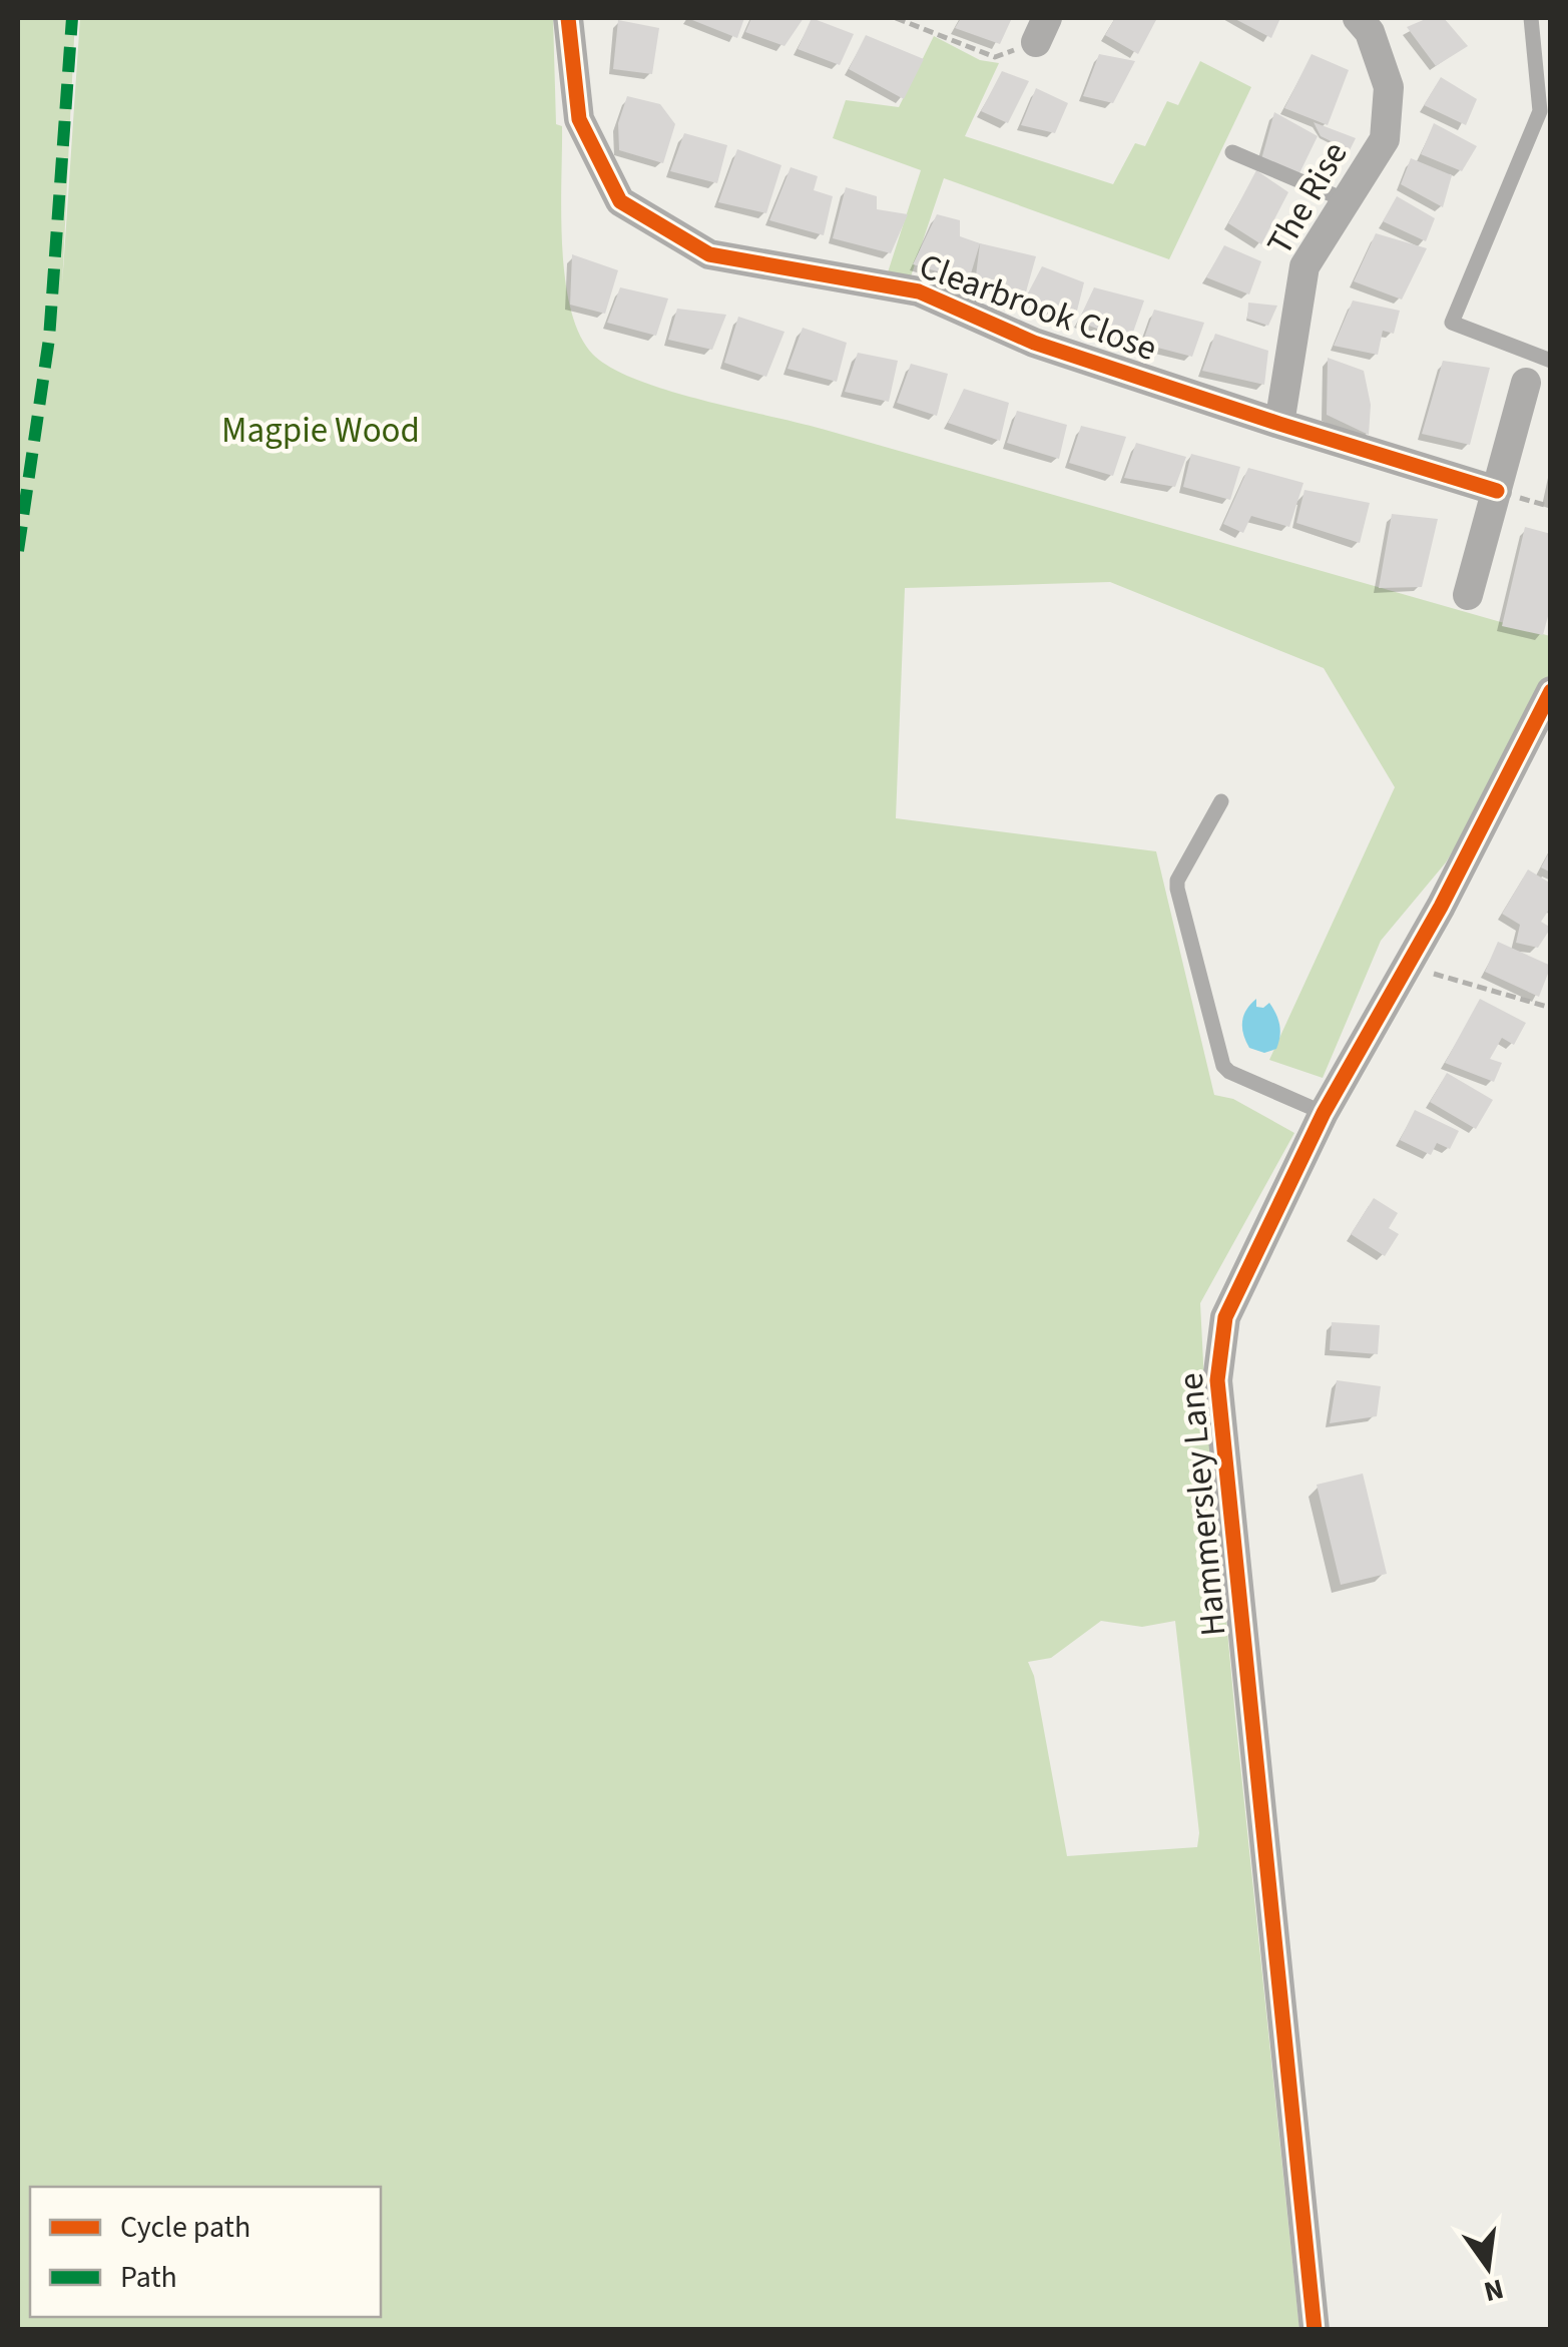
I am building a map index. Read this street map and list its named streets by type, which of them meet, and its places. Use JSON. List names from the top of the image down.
{
  "streets": {
    "street": ["The Rise", "Clearbrook Close", "Hammersley Lane"]
  },
  "crossings": [
    ["The Rise", "Clearbrook Close"]
  ],
  "parks": ["Magpie Wood"],
  "legend": ["Cycle path", "Path"],
  "north": "bottom"
}
